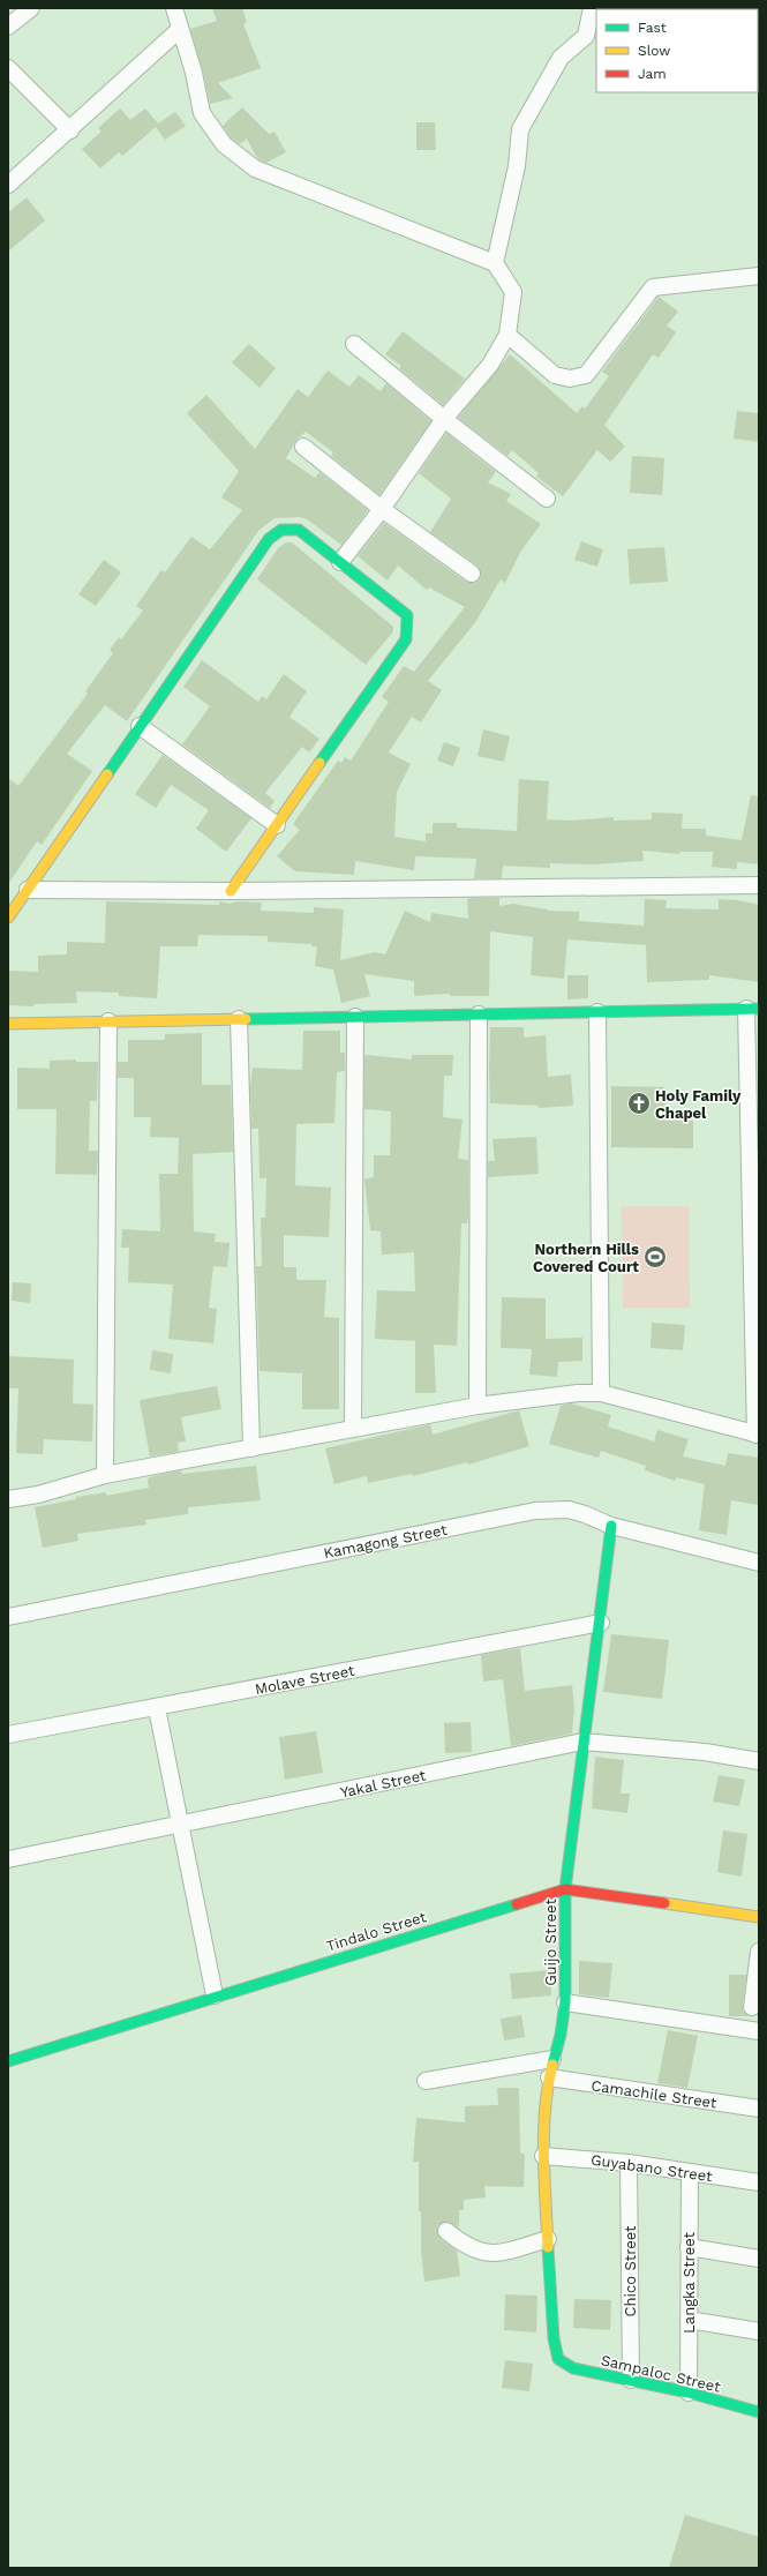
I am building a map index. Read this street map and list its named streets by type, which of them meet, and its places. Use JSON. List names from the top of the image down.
{
  "streets": {
    "street": [
      "Kamagong Street",
      "Molave Street",
      "Yakal Street",
      "Tindalo Street",
      "Guijo Street",
      "Camachile Street",
      "Guyabano Street",
      "Chico Street",
      "Langka Street",
      "Sampaloc Street"
    ]
  },
  "crossings": [
    ["Kamagong Street", "Guijo Street"],
    ["Molave Street", "Guijo Street"],
    ["Yakal Street", "Guijo Street"],
    ["Tindalo Street", "Guijo Street"],
    ["Guijo Street", "Camachile Street"],
    ["Guijo Street", "Guyabano Street"],
    ["Guijo Street", "Sampaloc Street"],
    ["Guyabano Street", "Chico Street"],
    ["Guyabano Street", "Langka Street"],
    ["Chico Street", "Sampaloc Street"],
    ["Langka Street", "Sampaloc Street"]
  ],
  "places": {
    "church": ["Holy Family Chapel"],
    "sports": ["Northern Hills Covered Court"]
  },
  "legend": ["Fast", "Slow", "Jam"]
}
